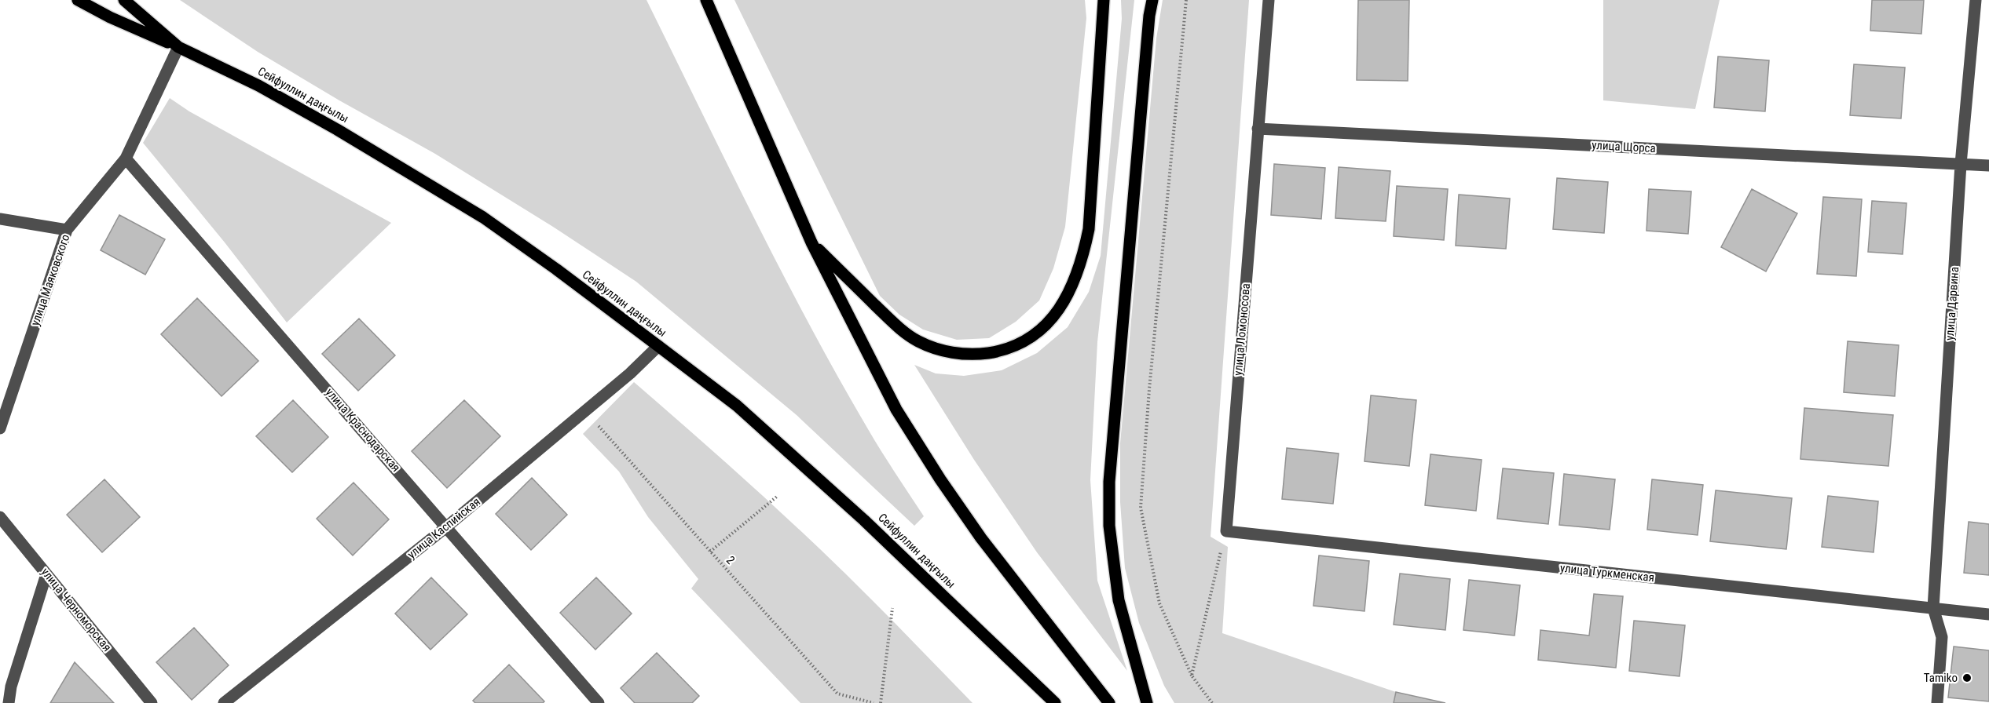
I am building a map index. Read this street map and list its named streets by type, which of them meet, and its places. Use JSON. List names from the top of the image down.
{
  "streets": {
    "main road": ["Сейфуллин даңғылы"],
    "street": [
      "улица Щорса",
      "улица Маяковского",
      "улица Дарвина",
      "улица Ломоносова",
      "улица Краснодарская",
      "улица Каспийская",
      "улица Туркменская",
      "улица Черноморская"
    ],
    "path": ["2"]
  },
  "crossings": [
    ["Сейфуллин даңғылы", "улица Маяковского"],
    ["Сейфуллин даңғылы", "улица Каспийская"],
    ["улица Щорса", "улица Дарвина"],
    ["улица Щорса", "улица Ломоносова"],
    ["улица Маяковского", "улица Краснодарская"],
    ["улица Дарвина", "улица Туркменская"],
    ["улица Ломоносова", "улица Туркменская"],
    ["улица Краснодарская", "улица Каспийская"],
    ["улица Каспийская", "2"]
  ],
  "places": ["Tamiko"]
}
